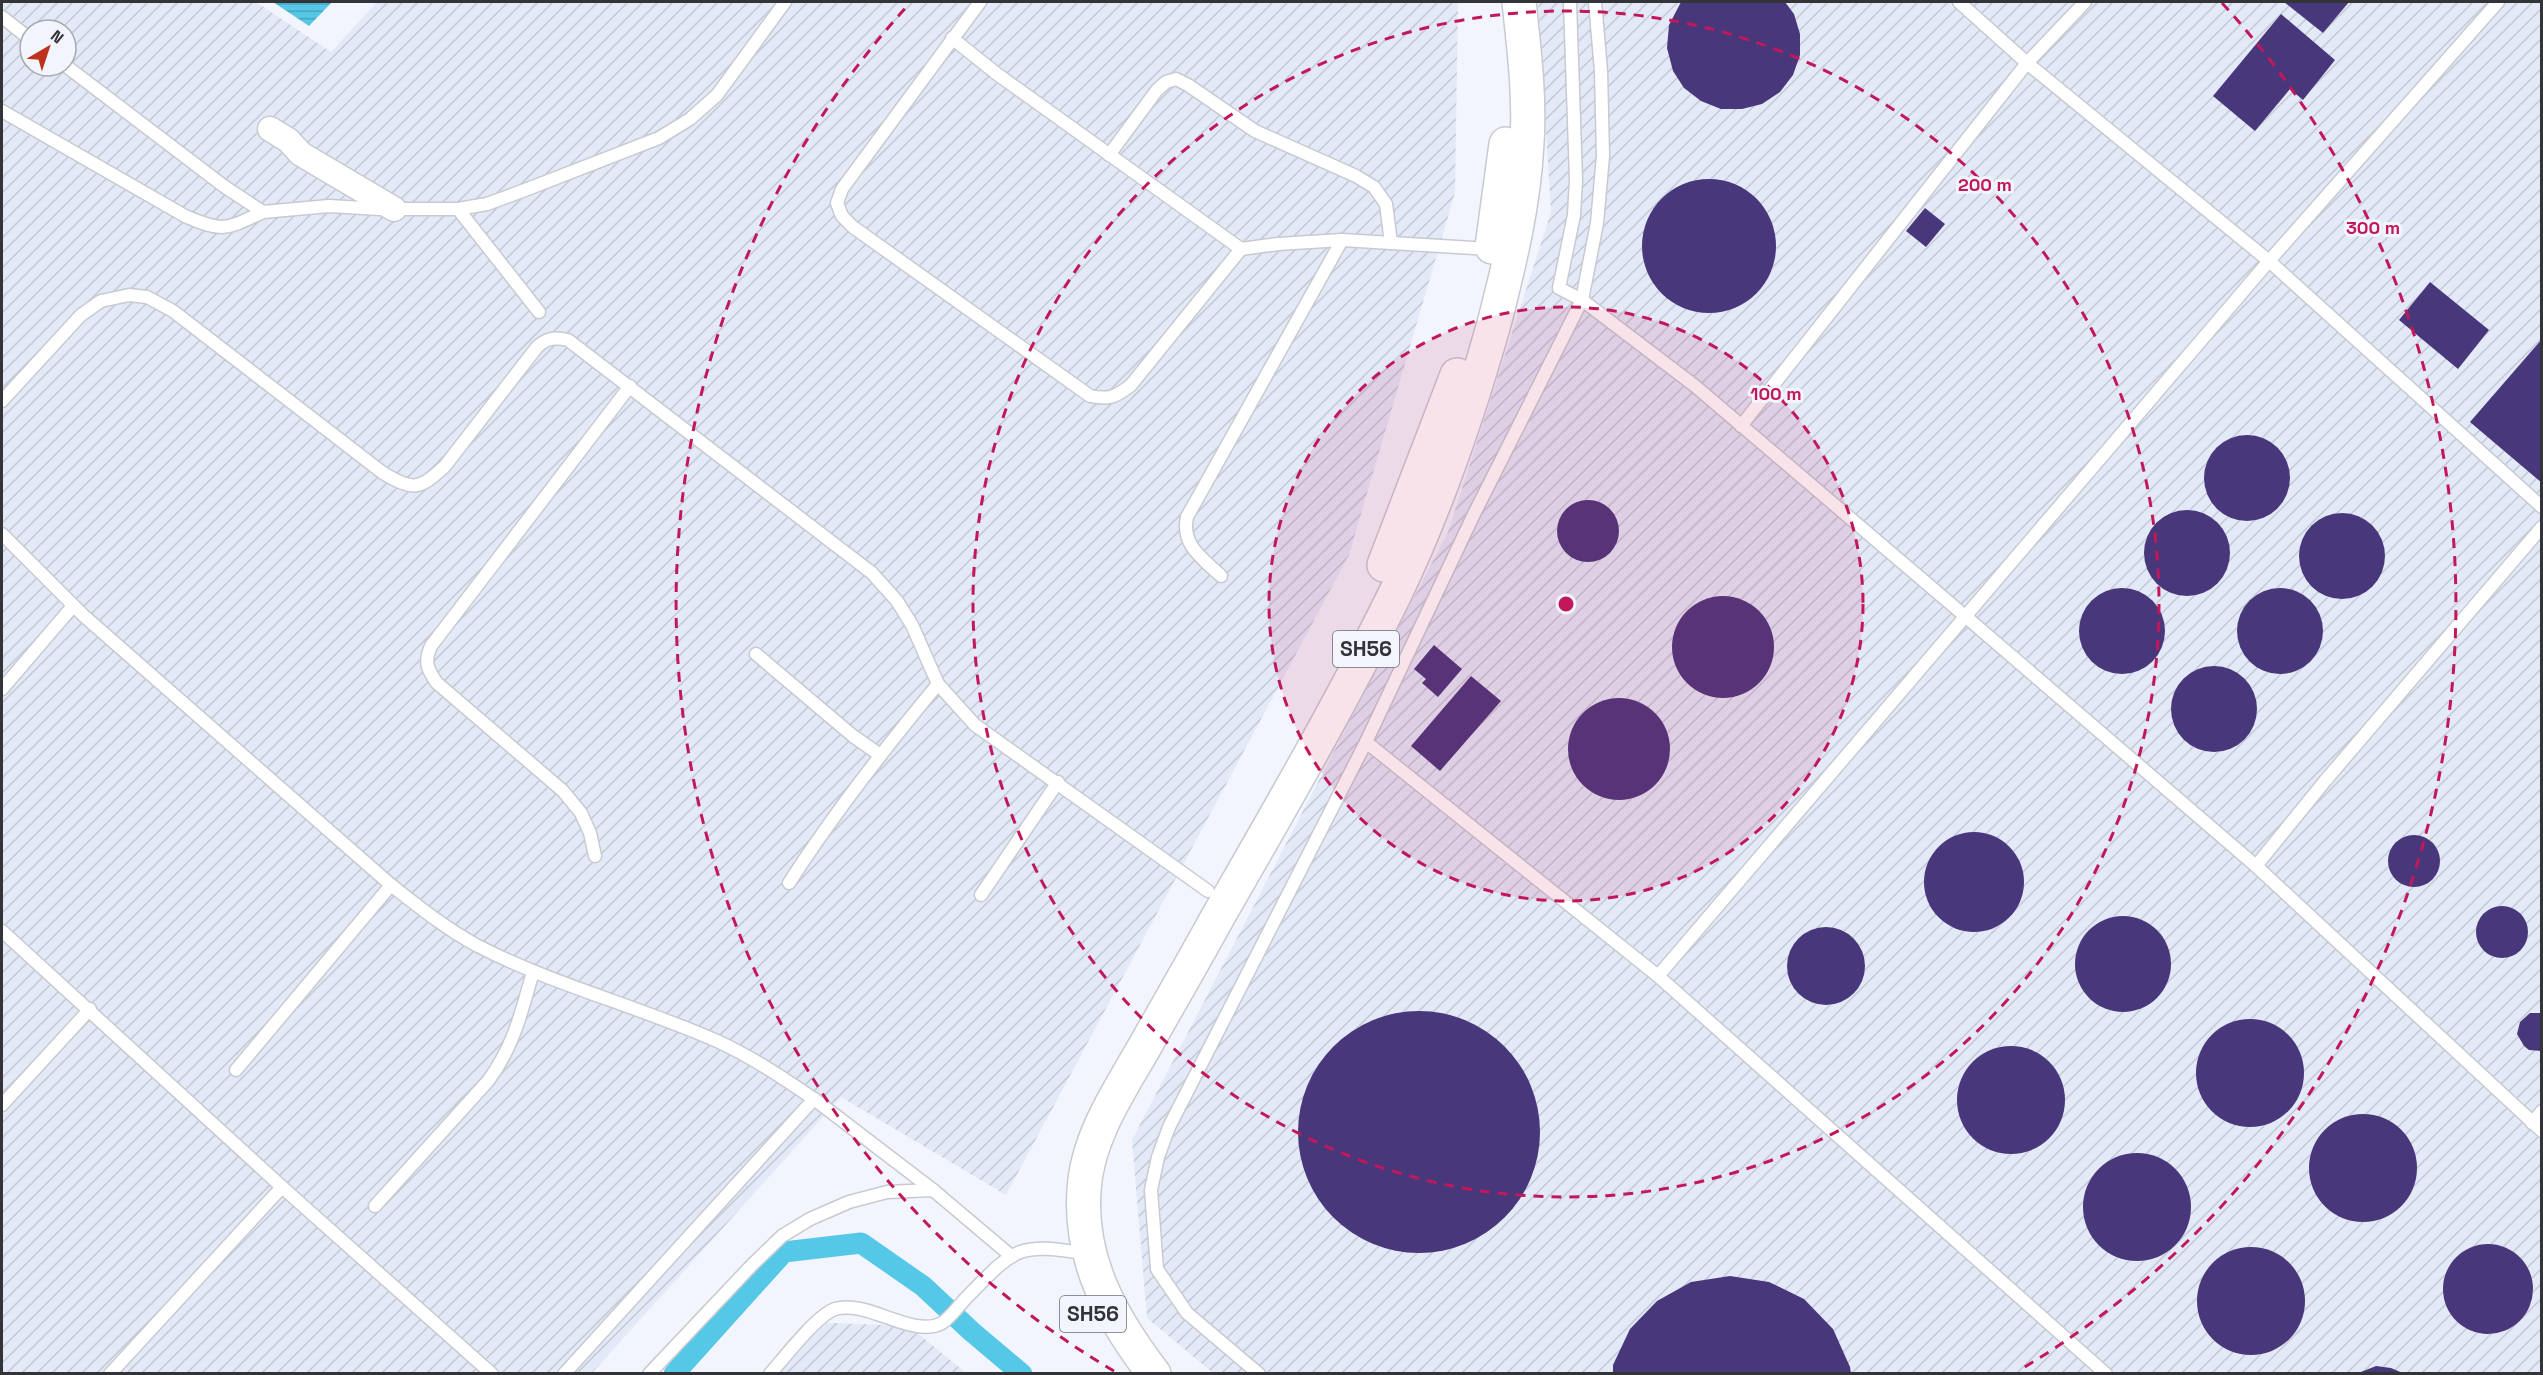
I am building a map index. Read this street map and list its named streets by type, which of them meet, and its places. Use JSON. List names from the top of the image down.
{
  "streets": {
    "main road": ["SH56"]
  },
  "north": "top right",
  "rings": ["200 m", "300 m", "100 m"]
}
